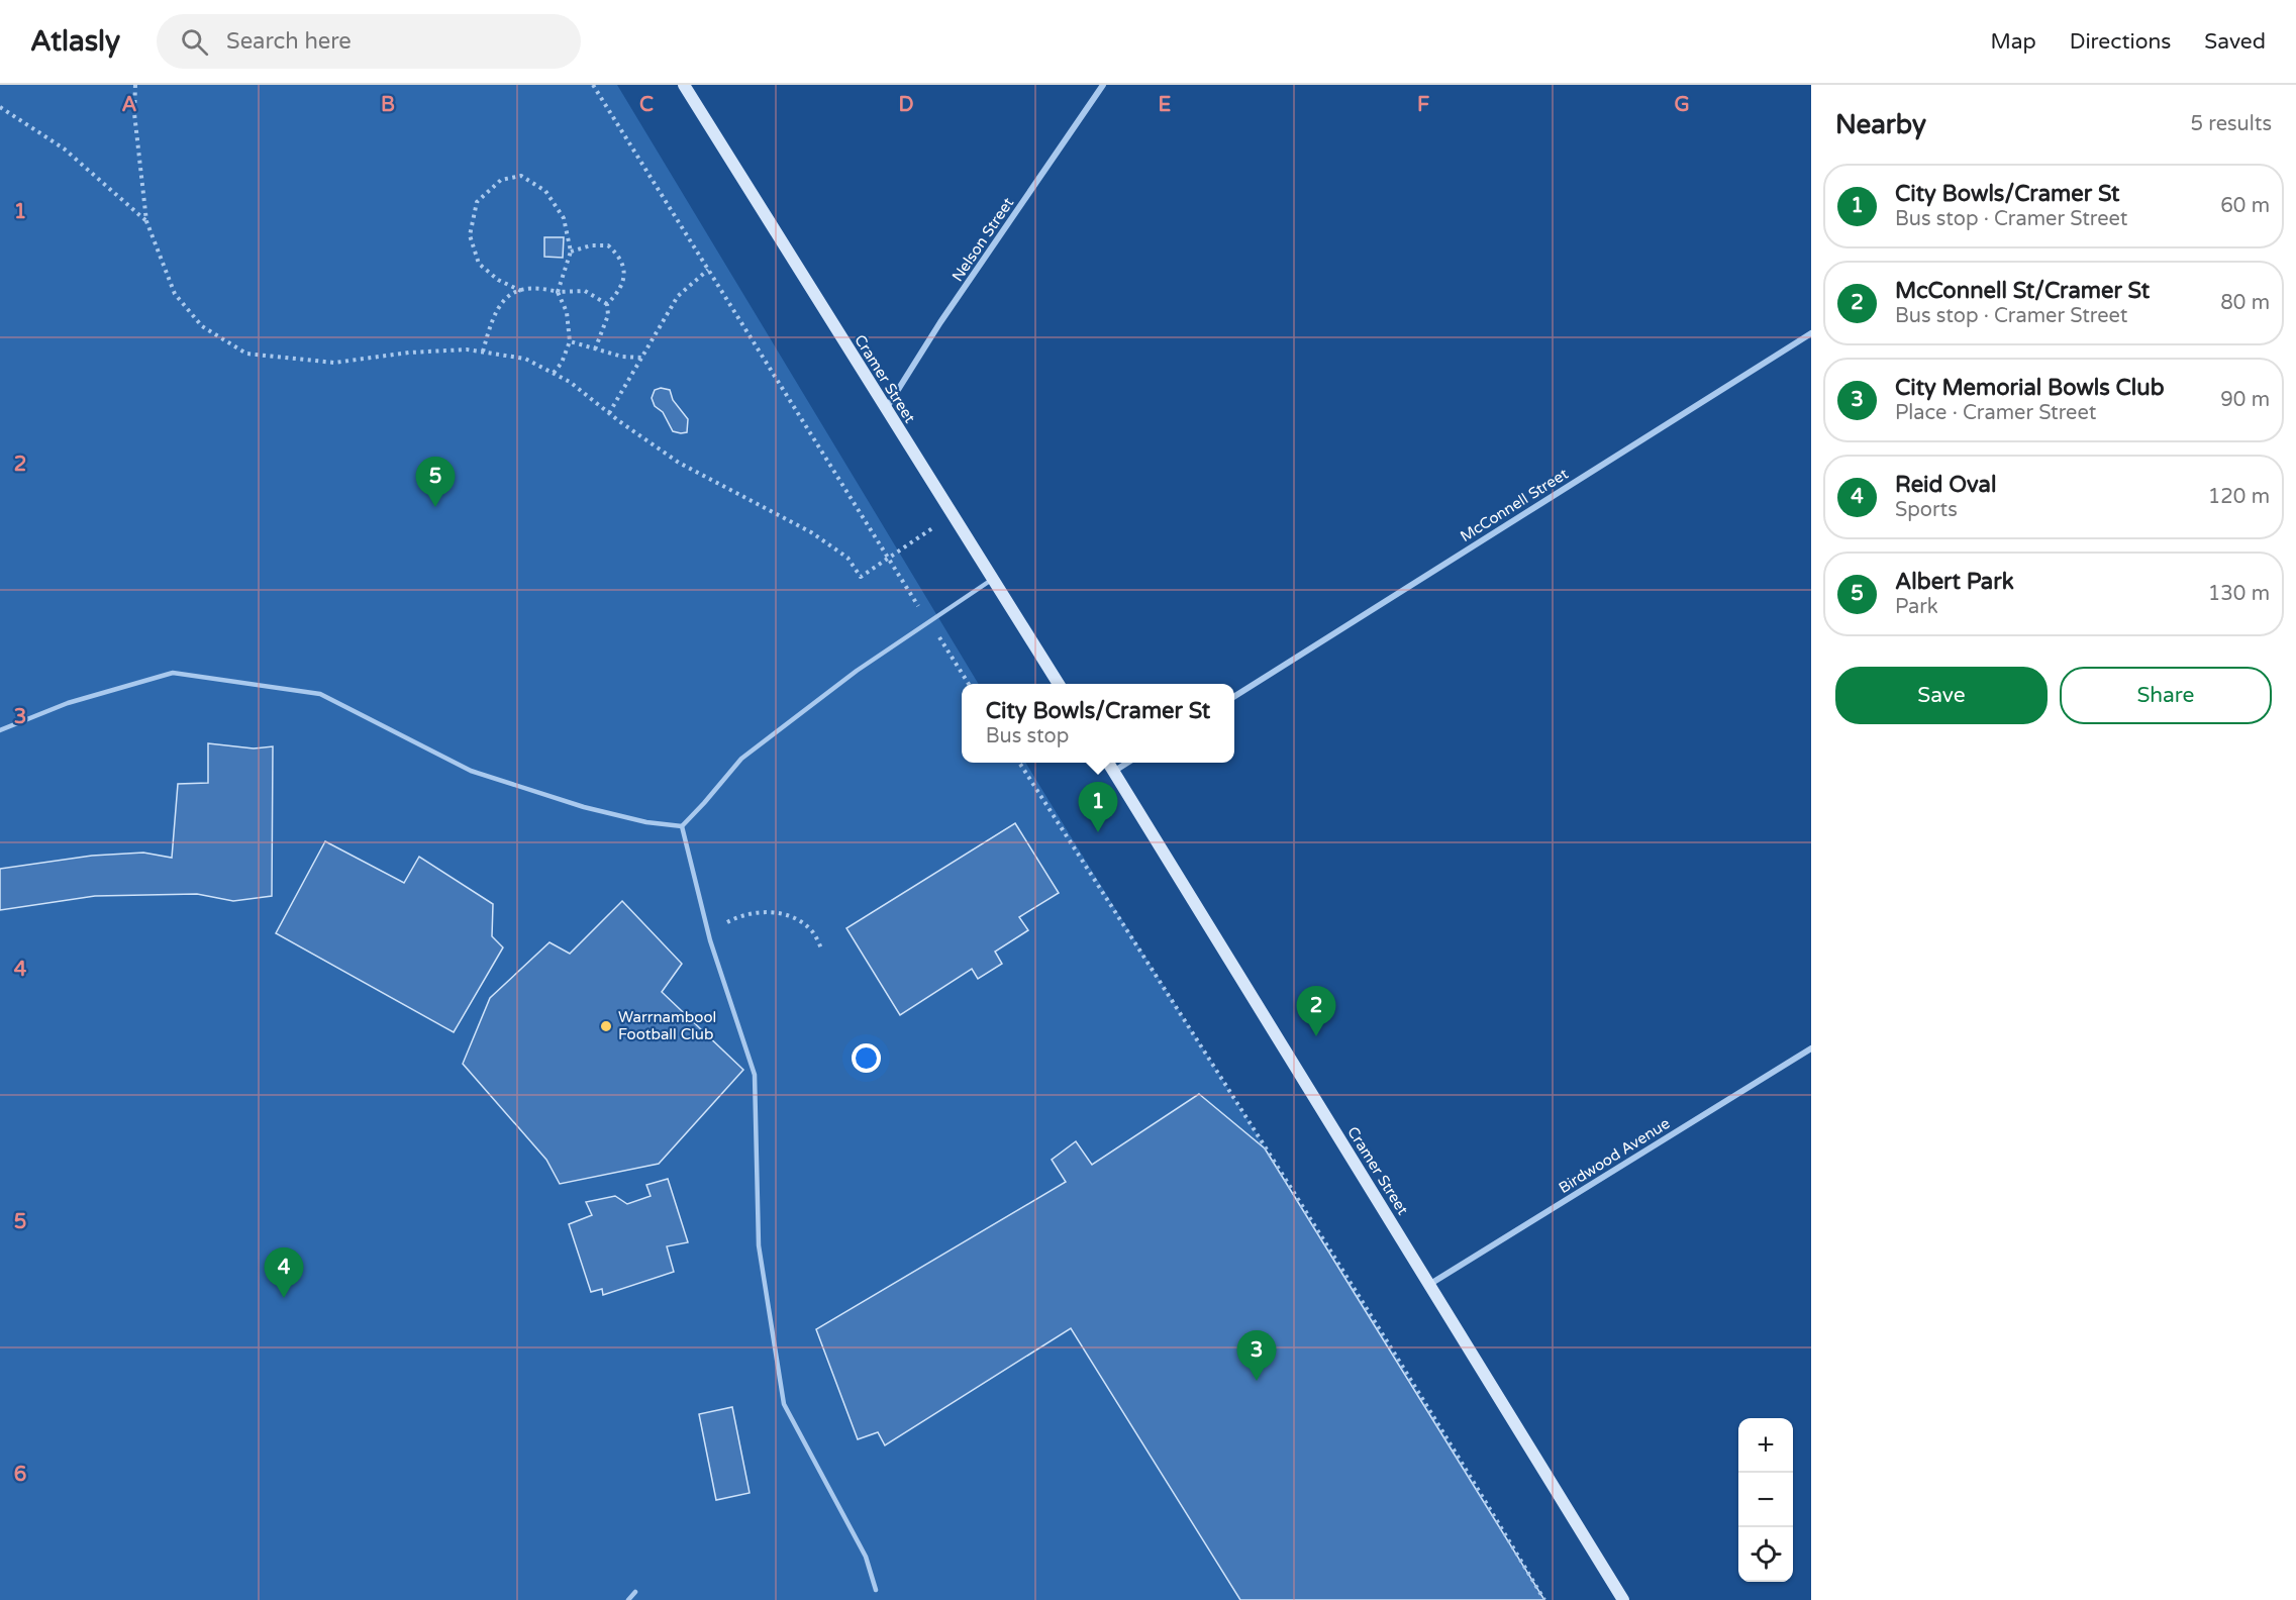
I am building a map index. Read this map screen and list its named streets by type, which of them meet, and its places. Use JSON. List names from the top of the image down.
{
  "streets": {
    "street": [
      "Nelson Street",
      "Cramer Street",
      "McConnell Street",
      "Birdwood Avenue"
    ]
  },
  "crossings": [
    ["Nelson Street", "Cramer Street"],
    ["Cramer Street", "Birdwood Avenue"]
  ],
  "places": ["Warrnambool Football Club"],
  "page": {
    "header": "Atlasly",
    "search": "Search here",
    "nav": ["Map", "Directions", "Saved"],
    "heading": ["Nearby", "5 results"],
    "list": [
      {
        "mark": "1",
        "name": "City Bowls/Cramer St",
        "note": "Bus stop · Cramer Street",
        "value": "60 m"
      },
      {
        "mark": "2",
        "name": "McConnell St/Cramer St",
        "note": "Bus stop · Cramer Street",
        "value": "80 m"
      },
      {
        "mark": "3",
        "name": "City Memorial Bowls Club",
        "note": "Place · Cramer Street",
        "value": "90 m"
      },
      {
        "mark": "4",
        "name": "Reid Oval",
        "note": "Sports",
        "value": "120 m"
      },
      {
        "mark": "5",
        "name": "Albert Park",
        "note": "Park",
        "value": "130 m"
      }
    ],
    "pins": [
      "5",
      "1",
      "2",
      "4",
      "3"
    ],
    "buttons": ["Save", "Share"],
    "popup": ["City Bowls/Cramer St", "Bus stop"],
    "map_buttons": ["+", "−"]
  },
  "grid": {
    "columns": [
      "A",
      "B",
      "C",
      "D",
      "E",
      "F",
      "G"
    ],
    "rows": [
      "1",
      "2",
      "3",
      "4",
      "5",
      "6"
    ]
  }
}
